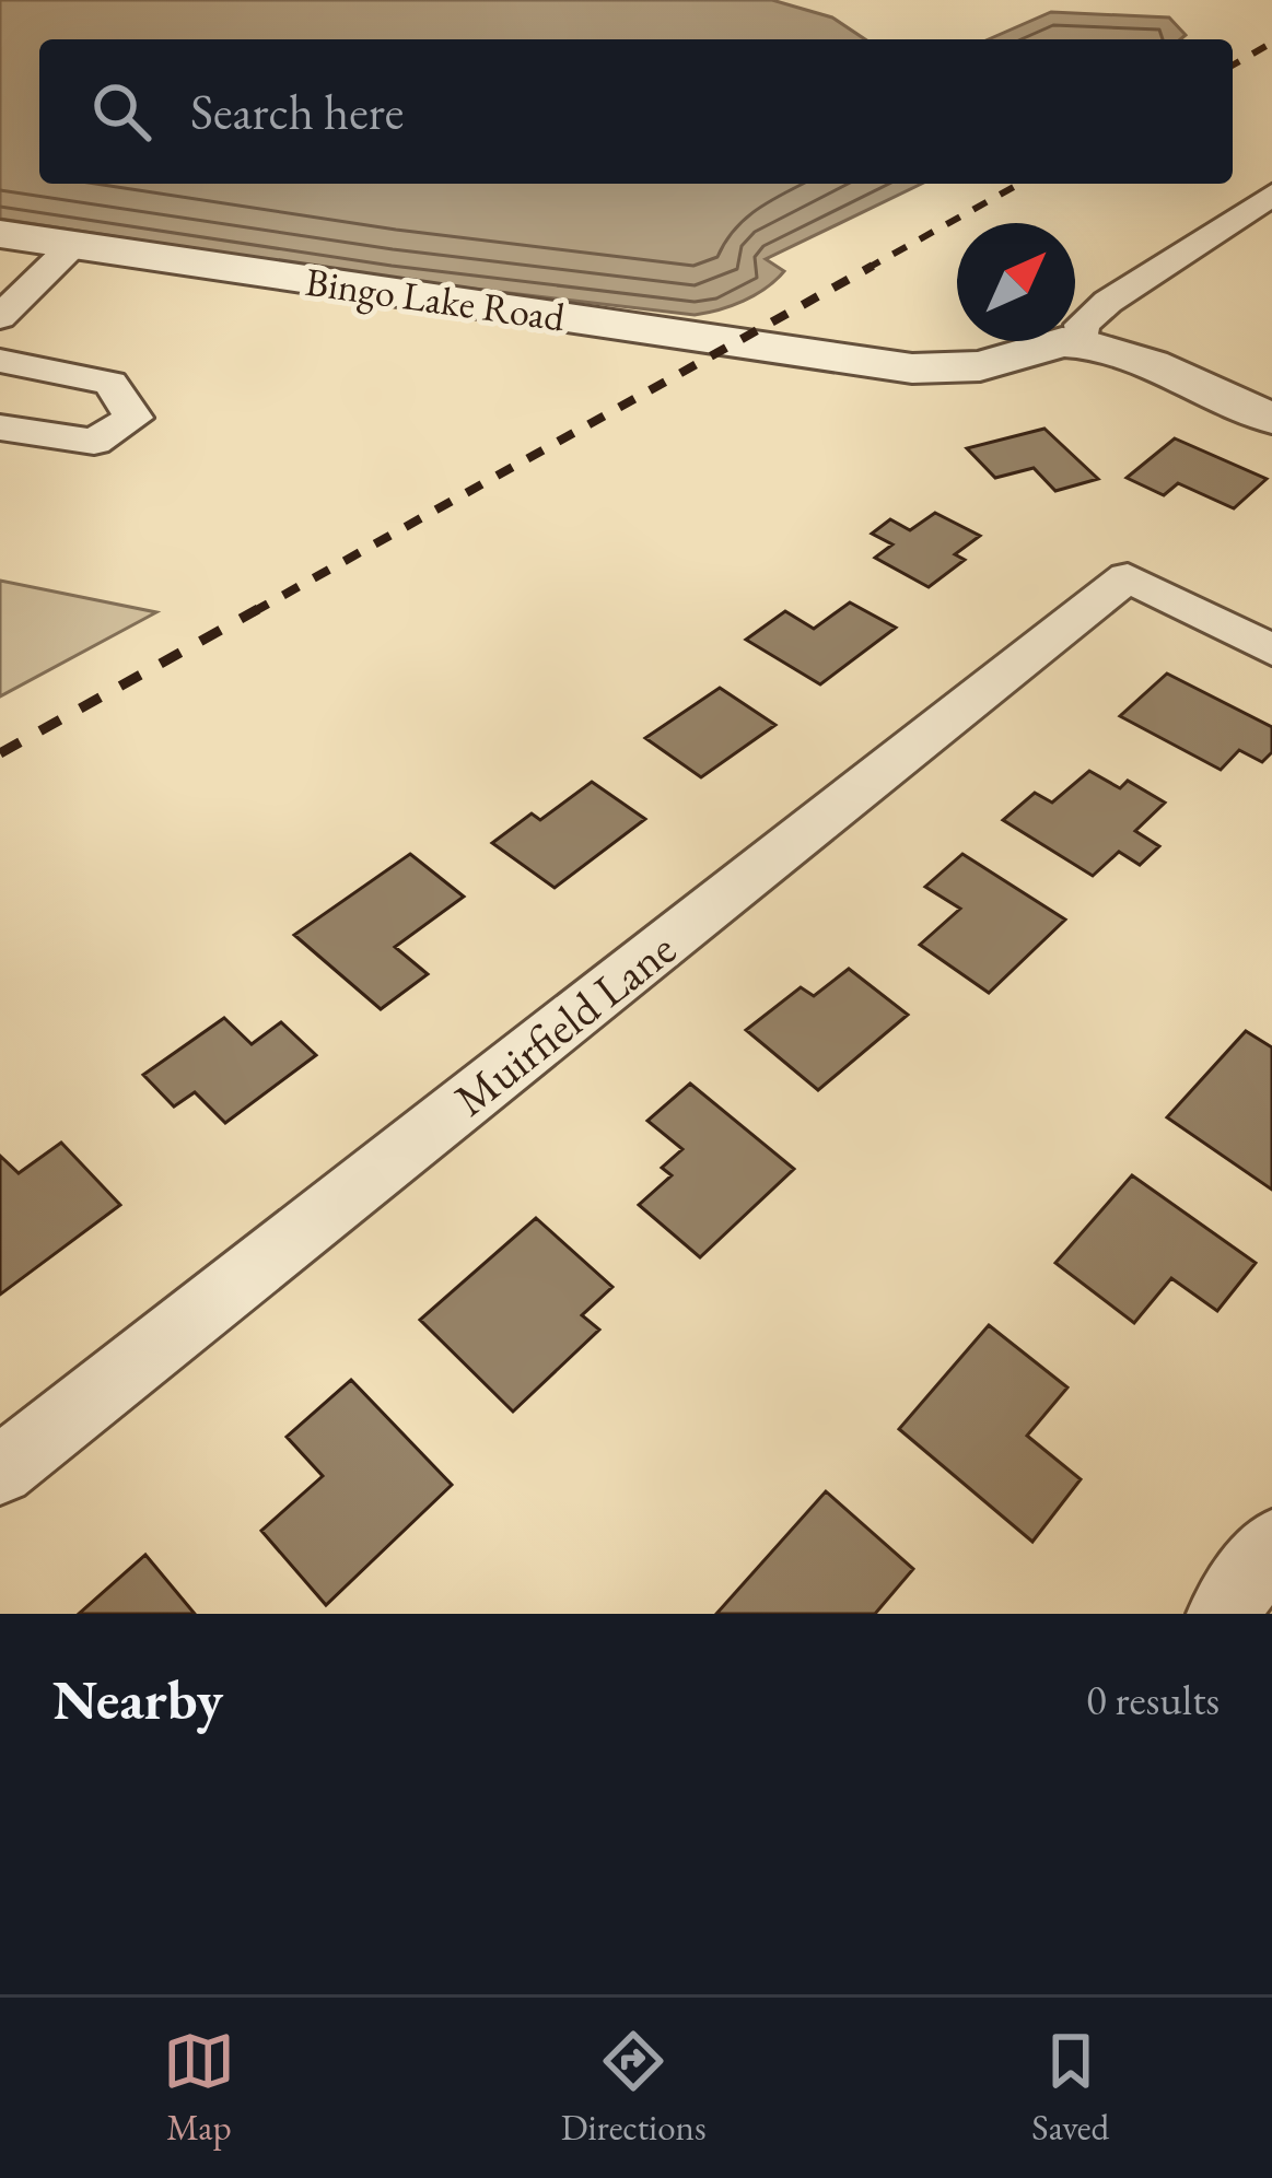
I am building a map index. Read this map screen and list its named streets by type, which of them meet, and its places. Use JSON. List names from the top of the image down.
{
  "streets": {
    "street": ["Bingo Lake Road", "Muirfield Lane"]
  },
  "north": "top right",
  "page": {
    "search": "Search here",
    "heading": ["Nearby", "0 results"],
    "nav": ["Map", "Directions", "Saved"]
  }
}
